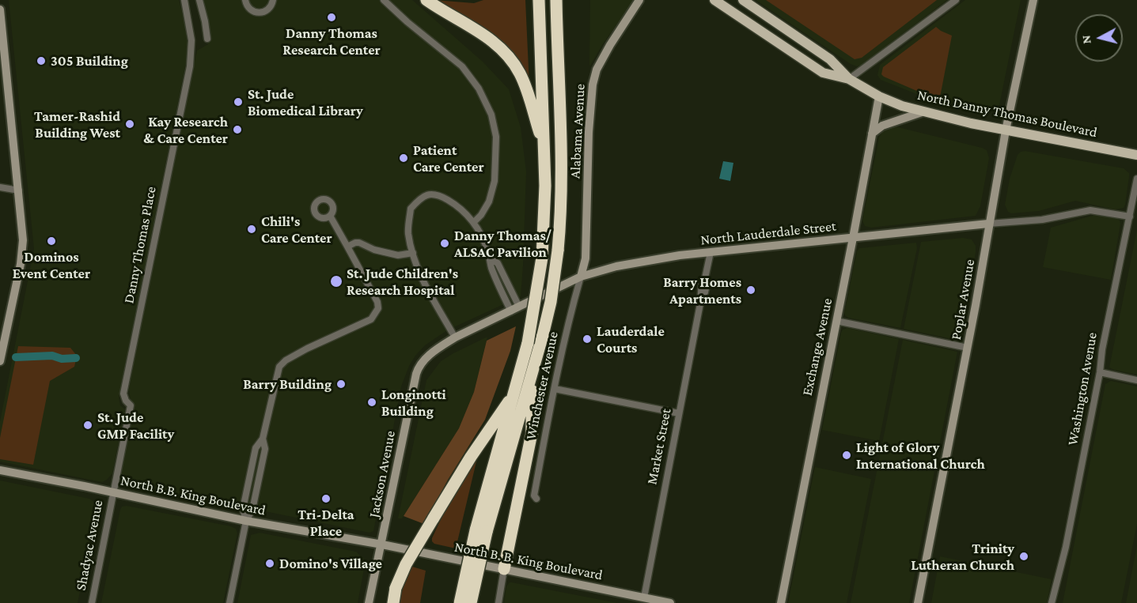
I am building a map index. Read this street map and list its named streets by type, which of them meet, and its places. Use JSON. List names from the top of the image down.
{
  "streets": {
    "main road": ["North Danny Thomas Boulevard"],
    "street": [
      "Alabama Avenue",
      "North Lauderdale Street",
      "Danny Thomas Place",
      "Poplar Avenue",
      "Exchange Avenue",
      "Winchester Avenue",
      "Washington Avenue",
      "Market Street",
      "Jackson Avenue",
      "North B.B. King Boulevard",
      "Shadyac Avenue",
      "North B. B. King Boulevard"
    ]
  },
  "crossings": [
    ["North Danny Thomas Boulevard", "Poplar Avenue"],
    ["North Danny Thomas Boulevard", "Exchange Avenue"],
    ["Alabama Avenue", "North Lauderdale Street"],
    ["Alabama Avenue", "Winchester Avenue"],
    ["North Lauderdale Street", "Poplar Avenue"],
    ["North Lauderdale Street", "Exchange Avenue"],
    ["North Lauderdale Street", "Winchester Avenue"],
    ["North Lauderdale Street", "Washington Avenue"],
    ["North Lauderdale Street", "Market Street"],
    ["North Lauderdale Street", "Jackson Avenue"],
    ["Danny Thomas Place", "North B.B. King Boulevard"],
    ["Danny Thomas Place", "Shadyac Avenue"],
    ["Market Street", "North B. B. King Boulevard"],
    ["Jackson Avenue", "North B.B. King Boulevard"],
    ["Jackson Avenue", "North B. B. King Boulevard"],
    ["North B.B. King Boulevard", "Shadyac Avenue"],
    ["North B.B. King Boulevard", "North B. B. King Boulevard"]
  ],
  "places": [
    "Danny Thomas Research Center",
    "305 Building",
    "St. Jude Biomedical Library",
    "Tamer-Rashid Building West",
    "Kay Research & Care Center",
    "Patient Care Center",
    "Chili's Care Center",
    "Dominos Event Center",
    "Danny Thomas/ ALSAC Pavilion",
    "St. Jude Children's Research Hospital",
    "Barry Homes Apartments",
    "Lauderdale Courts",
    "Barry Building",
    "Longinotti Building",
    "St. Jude GMP Facility",
    "Light of Glory International Church",
    "Tri-Delta Place",
    "Trinity Lutheran Church",
    "Domino's Village"
  ],
  "north": "left"
}
